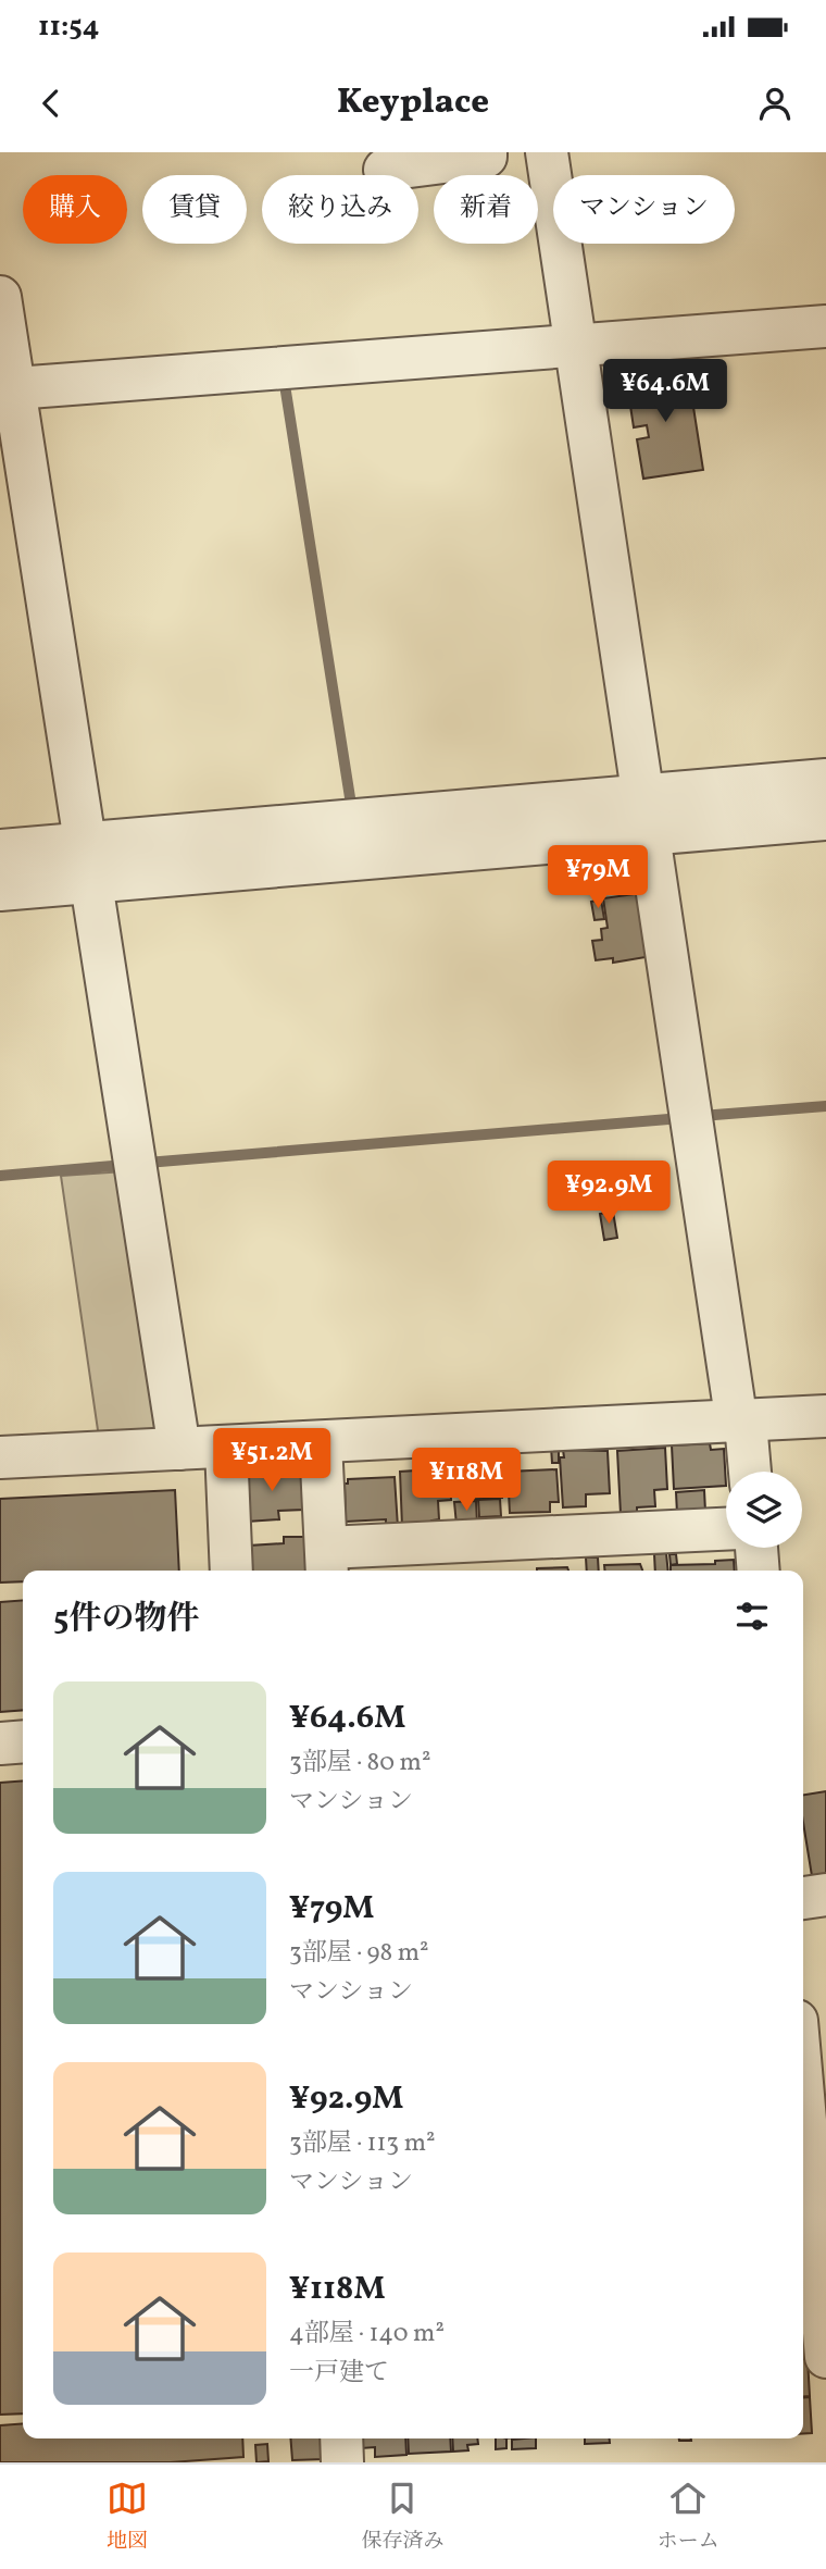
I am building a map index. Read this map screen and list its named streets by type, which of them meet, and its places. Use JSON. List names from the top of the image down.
{
  "page": {
    "status": "11:54",
    "header": "Keyplace",
    "chip": [
      "購入",
      "賃貸",
      "絞り込み",
      "新着",
      "マンション"
    ],
    "price": [
      "¥64.6M",
      "¥79M",
      "¥92.9M",
      "¥51.2M",
      "¥118M"
    ],
    "heading": "5件の物件",
    "list": [
      {
        "name": "¥64.6M",
        "note": "3部屋 · 80 m² · マンション"
      },
      {
        "name": "¥79M",
        "note": "3部屋 · 98 m² · マンション"
      },
      {
        "name": "¥92.9M",
        "note": "3部屋 · 113 m² · マンション"
      },
      {
        "name": "¥118M",
        "note": "4部屋 · 140 m² · 一戸建て"
      }
    ],
    "tabs": ["地図", "保存済み", "ホーム"]
  }
}
